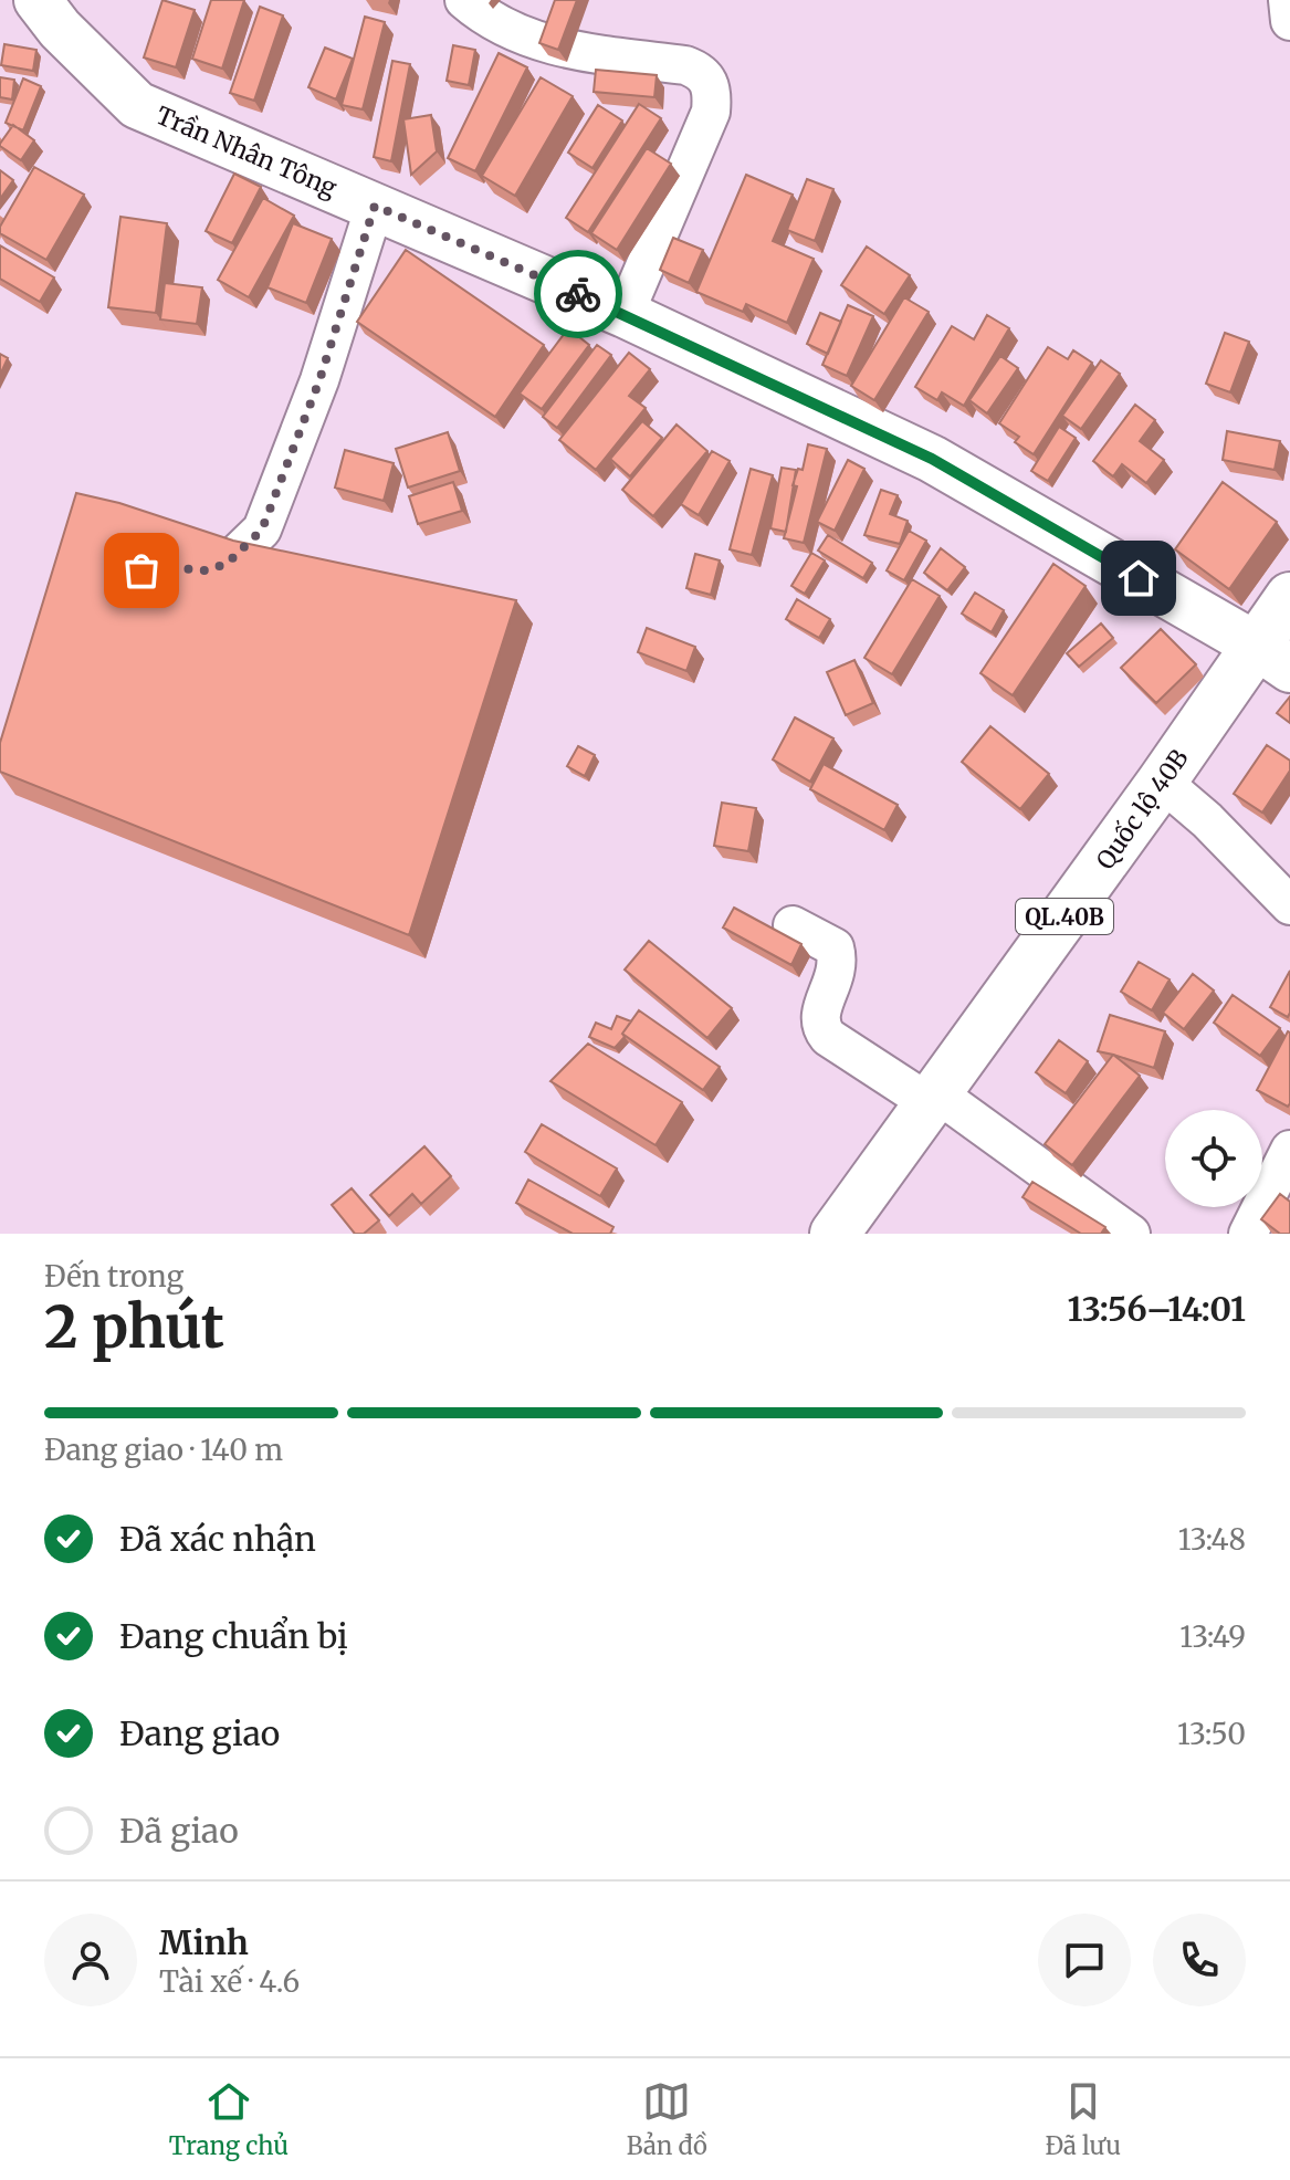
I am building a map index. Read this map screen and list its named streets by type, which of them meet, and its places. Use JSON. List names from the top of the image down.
{
  "streets": {
    "highway": ["Quốc lộ 40B", "QL.40B"],
    "street": ["Trần Nhân Tông"]
  },
  "crossings": [
    ["Trần Nhân Tông", "Quốc lộ 40B"]
  ],
  "page": {
    "heading": ["2 phút", "Đến trong", "13:56–14:01"],
    "panel": ["Minh", "Tài xế · 4.6"],
    "bar": "Đang giao · 140 m",
    "list": [
      ["Đã xác nhận", "13:48"],
      ["Đang chuẩn bị", "13:49"],
      ["Đang giao", "13:50"],
      "Đã giao"
    ],
    "tabs": ["Trang chủ", "Bản đồ", "Đã lưu"]
  }
}
